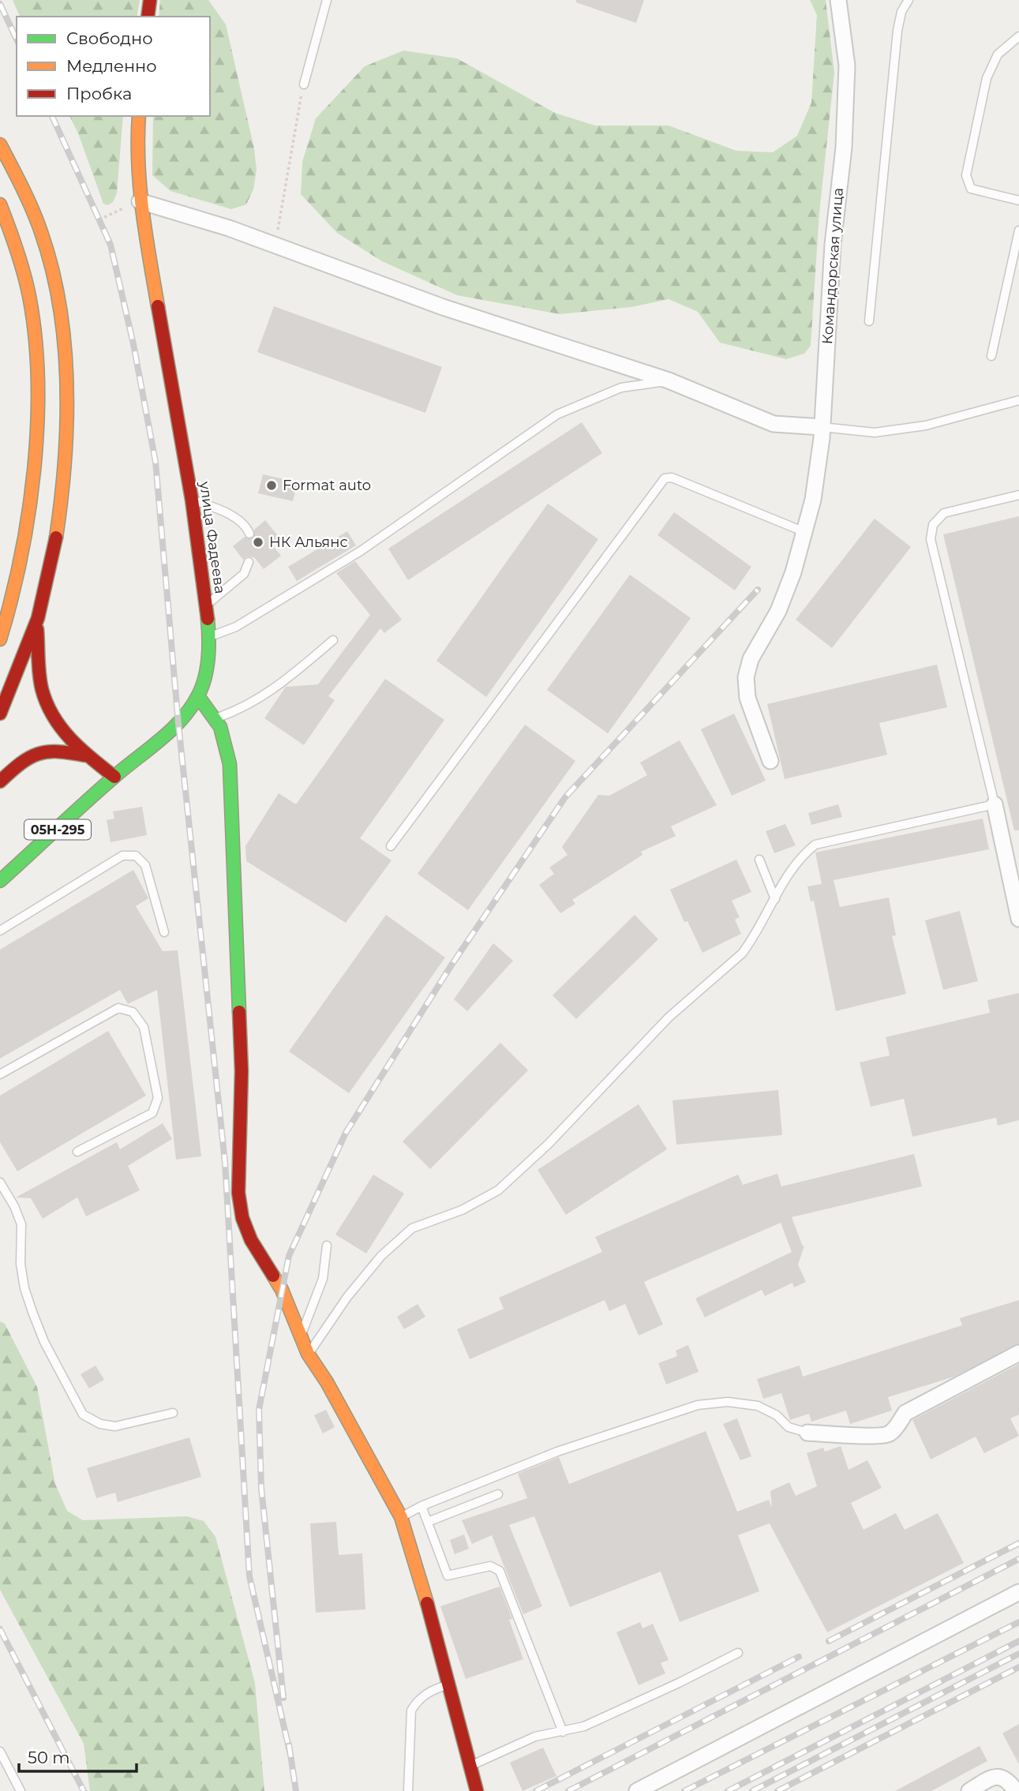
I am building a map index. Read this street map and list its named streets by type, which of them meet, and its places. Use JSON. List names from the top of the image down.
{
  "streets": {
    "main road": ["улица Фадеева", "05Н-295"],
    "street": ["Командорская улица"]
  },
  "places": ["Format auto", "НК Альянс"],
  "legend": ["Свободно", "Медленно", "Пробка"],
  "scale_bar": "50 m"
}
